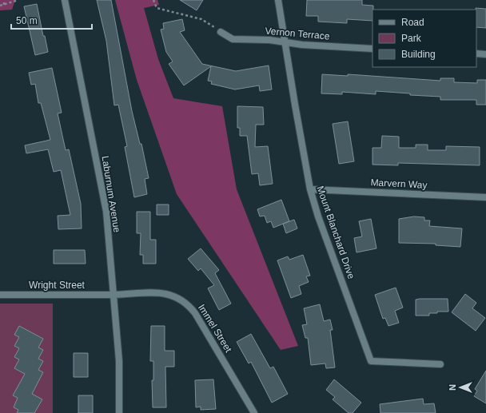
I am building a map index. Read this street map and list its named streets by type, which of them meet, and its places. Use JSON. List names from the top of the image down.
{
  "streets": {
    "street": [
      "Vernon Terrace",
      "Marvern Way",
      "Laburnum Avenue",
      "Mount Blanchard Drive",
      "Wright Street",
      "Immel Street"
    ]
  },
  "crossings": [
    ["Vernon Terrace", "Mount Blanchard Drive"],
    ["Marvern Way", "Mount Blanchard Drive"],
    ["Laburnum Avenue", "Wright Street"],
    ["Laburnum Avenue", "Immel Street"],
    ["Wright Street", "Immel Street"]
  ],
  "legend": ["Road", "Park", "Building"],
  "scale_bar": "50 m",
  "north": "left"
}
